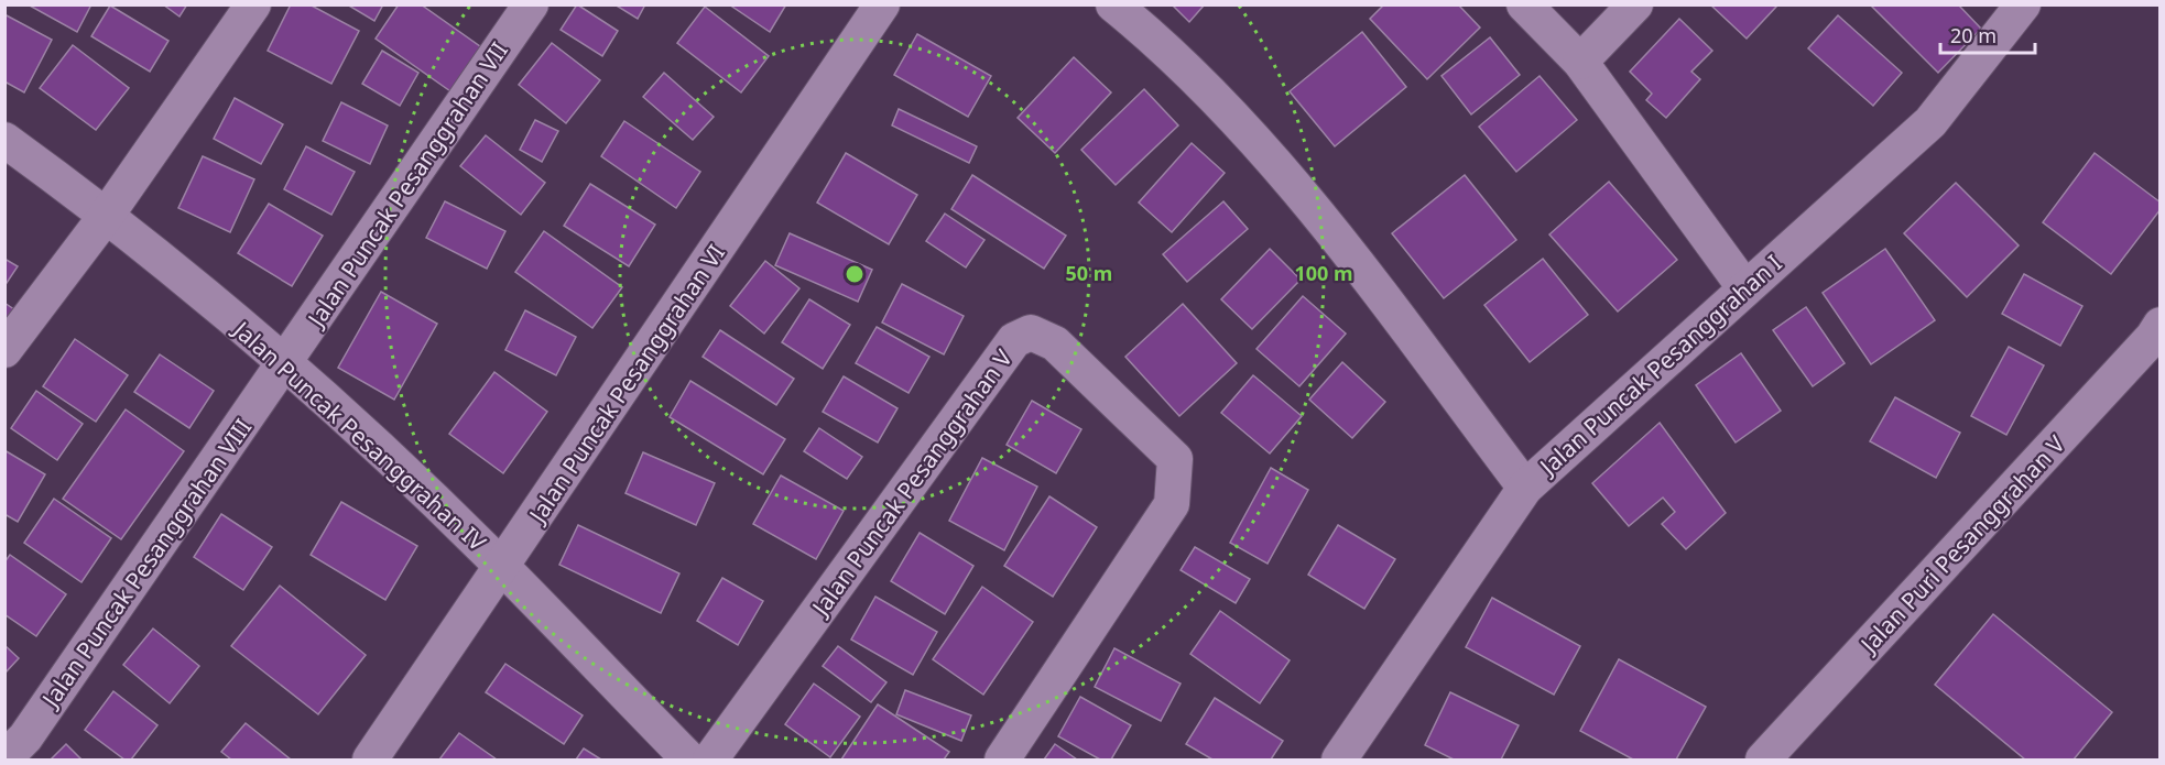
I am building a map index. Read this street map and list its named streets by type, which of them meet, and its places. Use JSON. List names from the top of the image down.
{
  "streets": {
    "street": [
      "Jalan Puncak Pesanggrahan VII",
      "Jalan Puncak Pesanggrahan I",
      "Jalan Puncak Pesanggrahan VI",
      "Jalan Puncak Pesanggrahan IV",
      "Jalan Puncak Pesanggrahan V",
      "Jalan Puri Pesanggrahan V",
      "Jalan Puncak Pesanggrahan VIII"
    ]
  },
  "crossings": [
    ["Jalan Puncak Pesanggrahan VII", "Jalan Puncak Pesanggrahan IV"],
    ["Jalan Puncak Pesanggrahan VII", "Jalan Puncak Pesanggrahan VIII"],
    ["Jalan Puncak Pesanggrahan VI", "Jalan Puncak Pesanggrahan IV"],
    ["Jalan Puncak Pesanggrahan IV", "Jalan Puncak Pesanggrahan VIII"]
  ],
  "scale_bar": "20 m",
  "rings": ["50 m", "100 m"]
}
